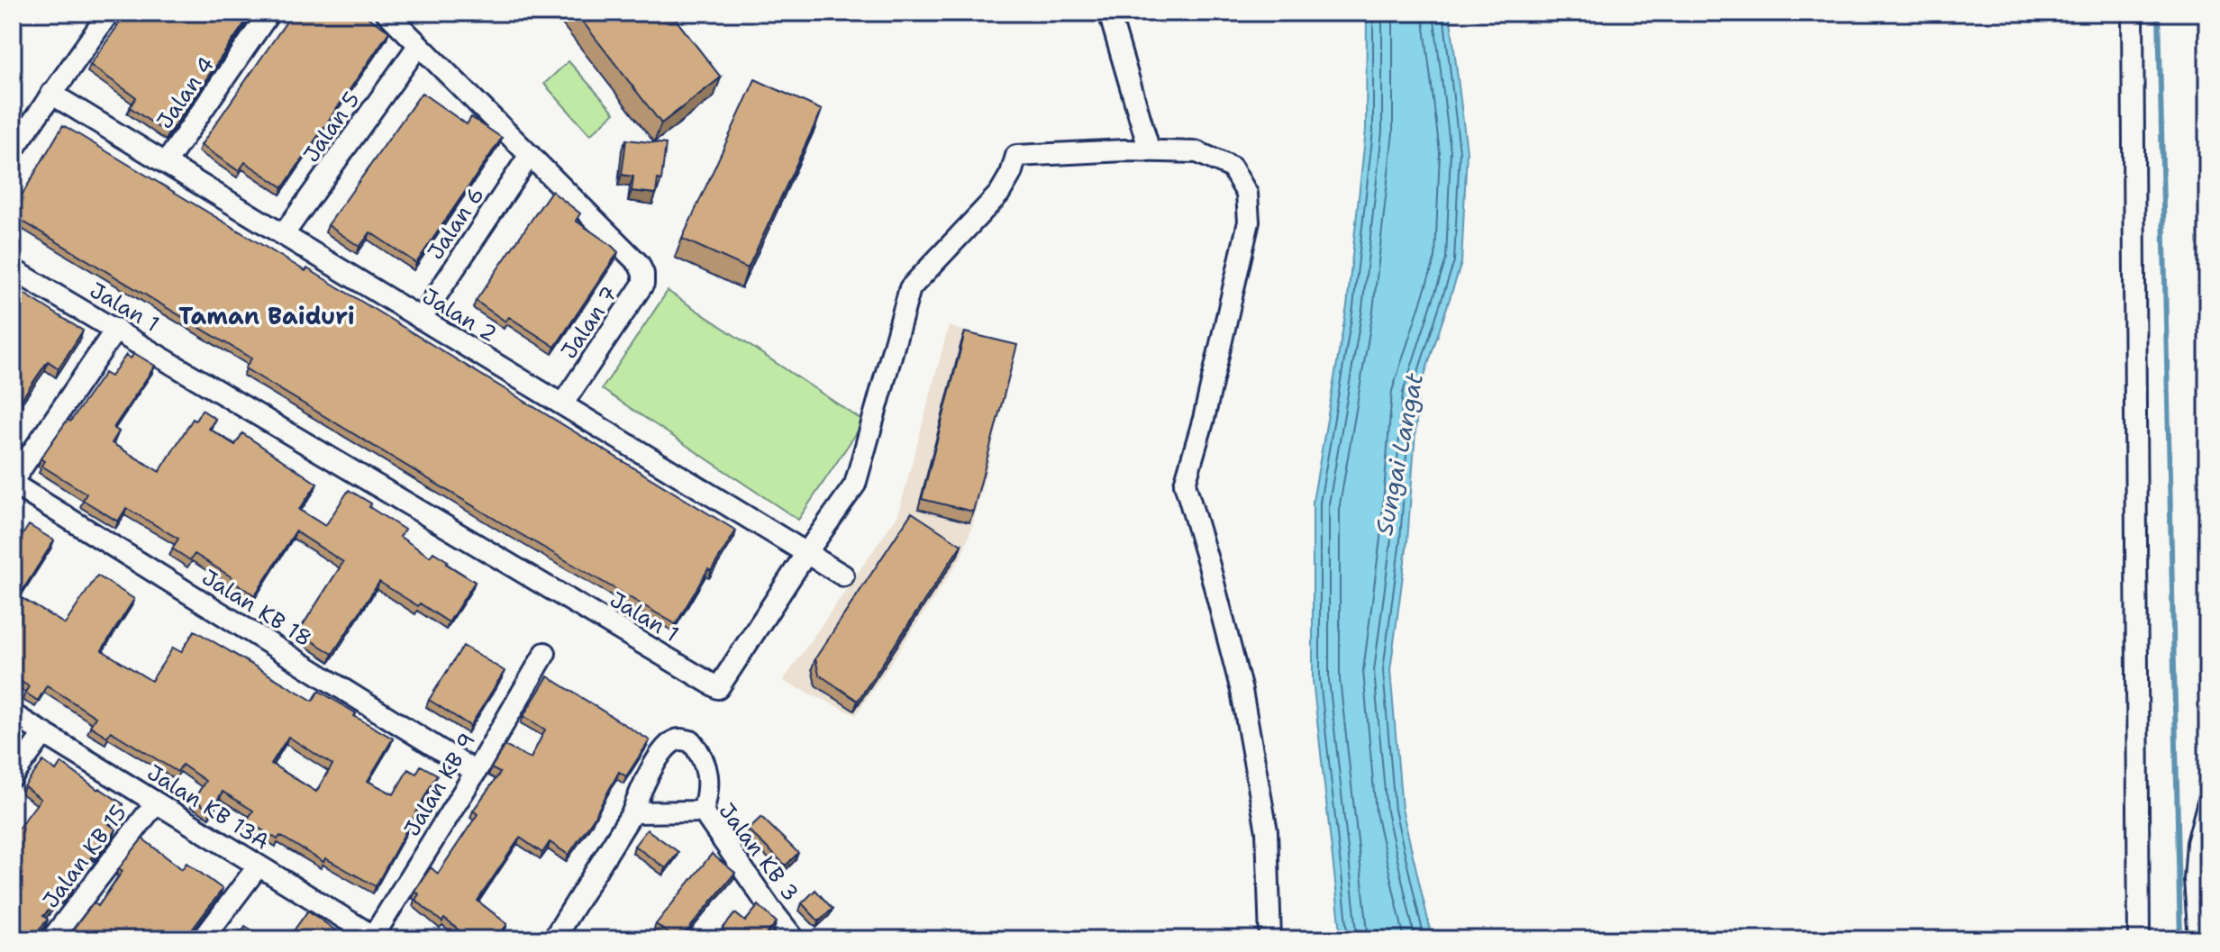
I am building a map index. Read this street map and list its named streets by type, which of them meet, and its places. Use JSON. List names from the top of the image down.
{
  "streets": {
    "street": [
      "Jalan 4",
      "Jalan 5",
      "Jalan 6",
      "Jalan 1",
      "Jalan 2",
      "Jalan 7",
      "Jalan KB 18",
      "Jalan KB 9",
      "Jalan KB 13A",
      "Jalan KB 3",
      "Jalan KB 15"
    ]
  },
  "crossings": [
    ["Jalan 4", "Jalan 2"],
    ["Jalan 5", "Jalan 2"],
    ["Jalan 6", "Jalan 2"],
    ["Jalan 6", "Jalan 7"],
    ["Jalan 1", "Jalan 2"],
    ["Jalan 2", "Jalan 7"],
    ["Jalan KB 18", "Jalan KB 9"],
    ["Jalan KB 9", "Jalan KB 13A"],
    ["Jalan KB 13A", "Jalan KB 15"]
  ],
  "districts": ["Taman Baiduri"],
  "water": ["Sungai Langat"]
}
